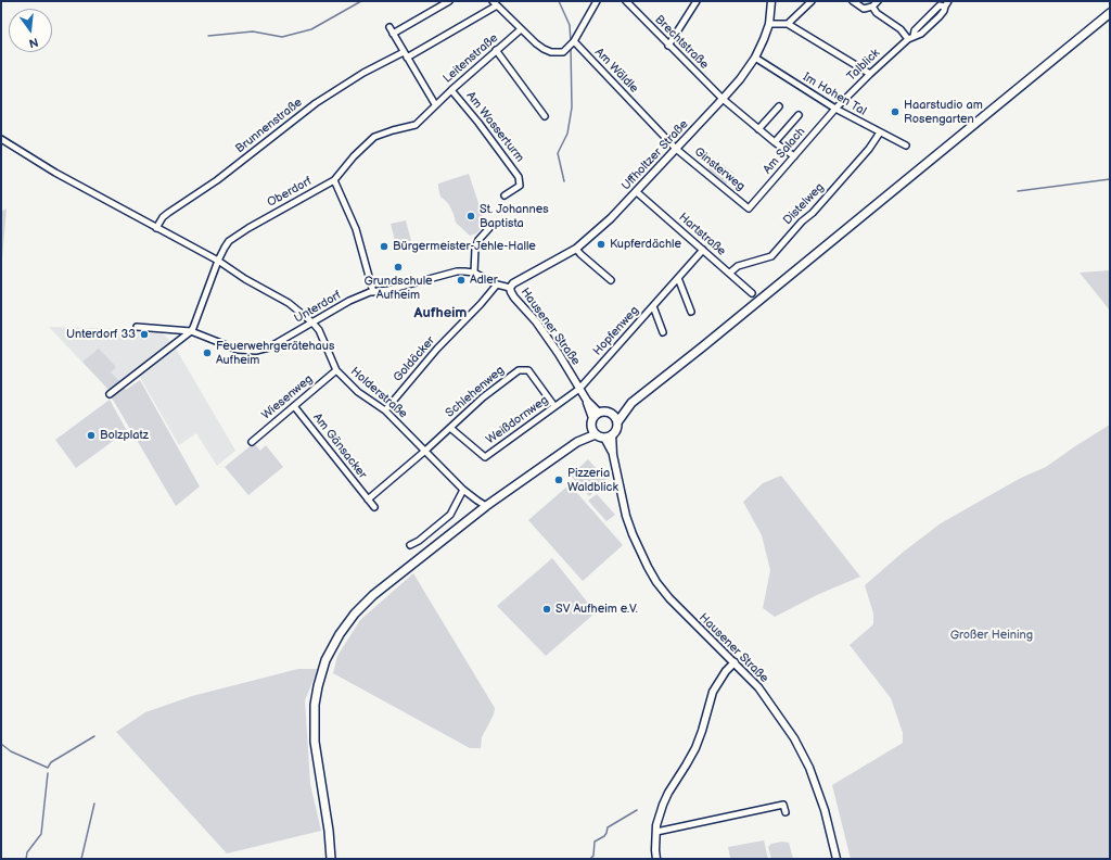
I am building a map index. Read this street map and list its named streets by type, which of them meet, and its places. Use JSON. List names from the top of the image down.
{
  "streets": {
    "street": [
      "Brechtstraße",
      "Leitenstraße",
      "Talblick",
      "Am Wäldle",
      "Im Hohen Tal",
      "Brunnenstraße",
      "Am Wasserturm",
      "Am Salach",
      "Uffholtzer Straße",
      "Ginsterweg",
      "Oberdorf",
      "Distelweg",
      "Hartstraße",
      "Unterdorf",
      "Hausener Straße",
      "Hopfenweg",
      "Goldäcker",
      "Schlehenweg",
      "Holderstraße",
      "Wiesenweg",
      "Weißdornweg",
      "Am Gänsacker"
    ]
  },
  "crossings": [
    ["Brechtstraße", "Am Salach"],
    ["Brechtstraße", "Uffholtzer Straße"],
    ["Leitenstraße", "Am Wasserturm"],
    ["Leitenstraße", "Oberdorf"],
    ["Talblick", "Im Hohen Tal"],
    ["Talblick", "Am Salach"],
    ["Am Wäldle", "Uffholtzer Straße"],
    ["Am Wäldle", "Ginsterweg"],
    ["Im Hohen Tal", "Am Salach"],
    ["Im Hohen Tal", "Uffholtzer Straße"],
    ["Im Hohen Tal", "Distelweg"],
    ["Brunnenstraße", "Holderstraße"],
    ["Am Salach", "Ginsterweg"],
    ["Uffholtzer Straße", "Ginsterweg"],
    ["Uffholtzer Straße", "Hartstraße"],
    ["Uffholtzer Straße", "Hausener Straße"],
    ["Oberdorf", "Unterdorf"],
    ["Oberdorf", "Holderstraße"],
    ["Distelweg", "Hartstraße"],
    ["Hartstraße", "Hopfenweg"],
    ["Unterdorf", "Holderstraße"],
    ["Hausener Straße", "Hopfenweg"],
    ["Hausener Straße", "Weißdornweg"],
    ["Hopfenweg", "Weißdornweg"],
    ["Goldäcker", "Holderstraße"],
    ["Schlehenweg", "Holderstraße"],
    ["Schlehenweg", "Weißdornweg"],
    ["Holderstraße", "Wiesenweg"],
    ["Wiesenweg", "Am Gänsacker"]
  ],
  "districts": ["Aufheim"],
  "parks": ["Großer Heining"],
  "places": [
    "Haarstudio am Rosengarten",
    "St. Johannes Baptista",
    "Kupferdächle",
    "Bürgermeister-Jehle-Halle",
    "Grundschule Aufheim",
    "Adler",
    "Unterdorf 33",
    "Feuerwehrgerätehaus Aufheim",
    "Bolzplatz",
    "Pizzeria Waldblick",
    "SV Aufheim e.V."
  ],
  "north": "bottom"
}
